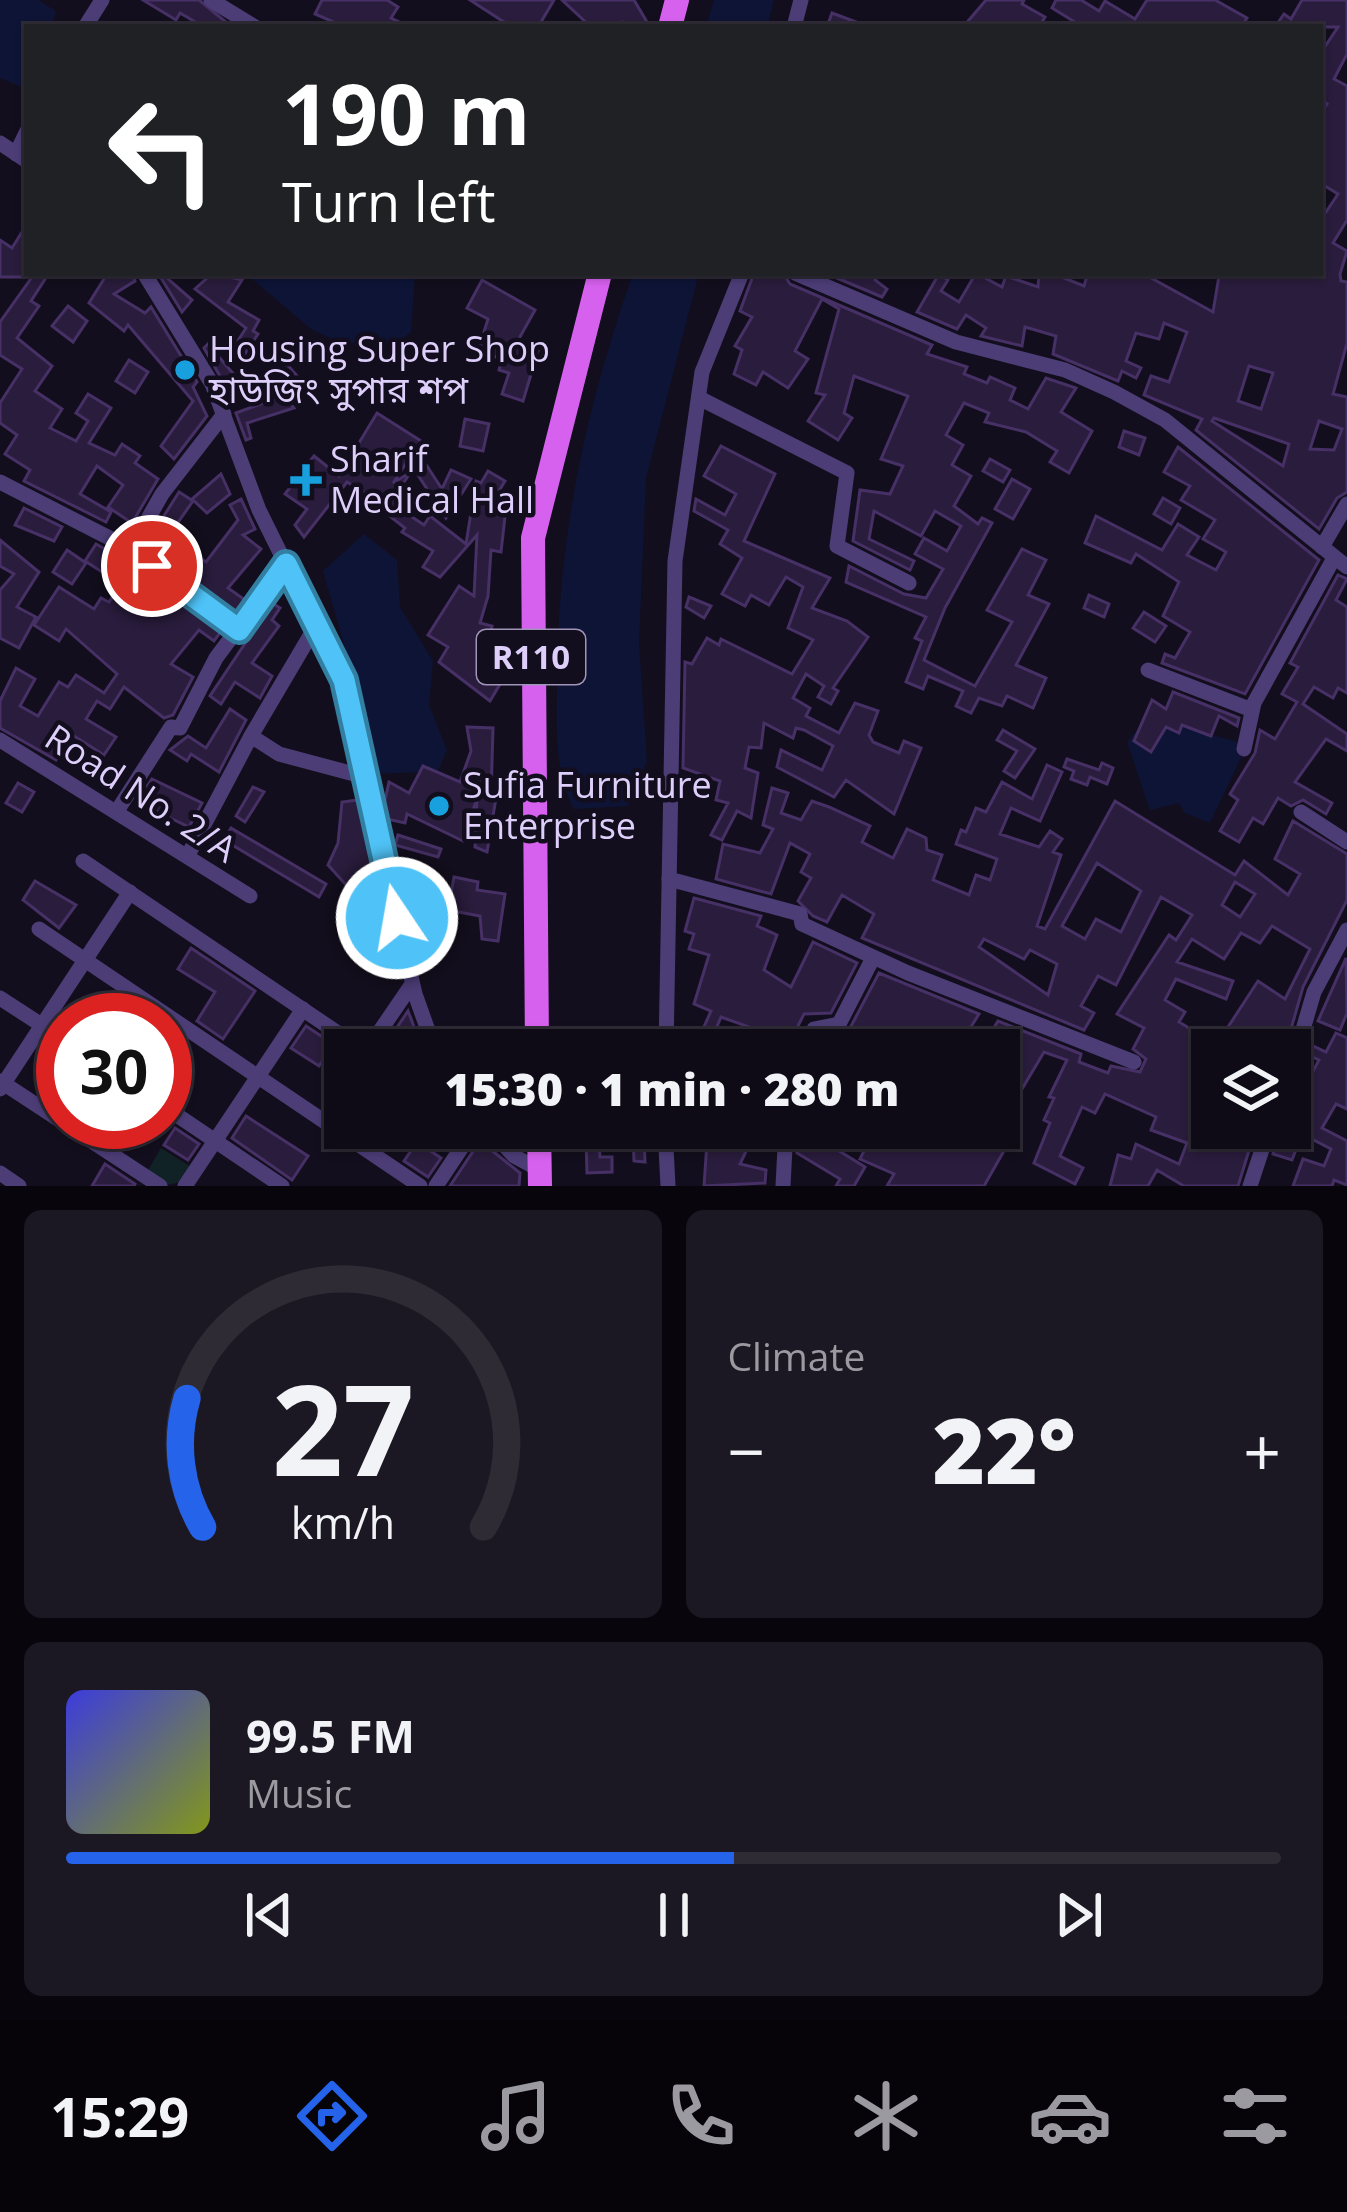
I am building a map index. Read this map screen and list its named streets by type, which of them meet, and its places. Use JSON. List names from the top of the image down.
{
  "streets": {
    "main road": ["R110"],
    "street": ["Road No. 2/A"]
  },
  "places": {
    "other": ["Housing Super Shop হাউজিং সুপার শপ", "Sufia Furniture Enterprise"],
    "health": ["Sharif Medical Hall"]
  },
  "page": {
    "turn": ["190 m", "Turn left"],
    "limit": "30",
    "trip": "15:30 · 1 min · 280 m",
    "tile": "Climate",
    "heat": ["−", "22°", "+"],
    "song": ["99.5 FM", "Music"],
    "tabs": "15:29",
    "gauge": ["27", "km/h"]
  }
}
